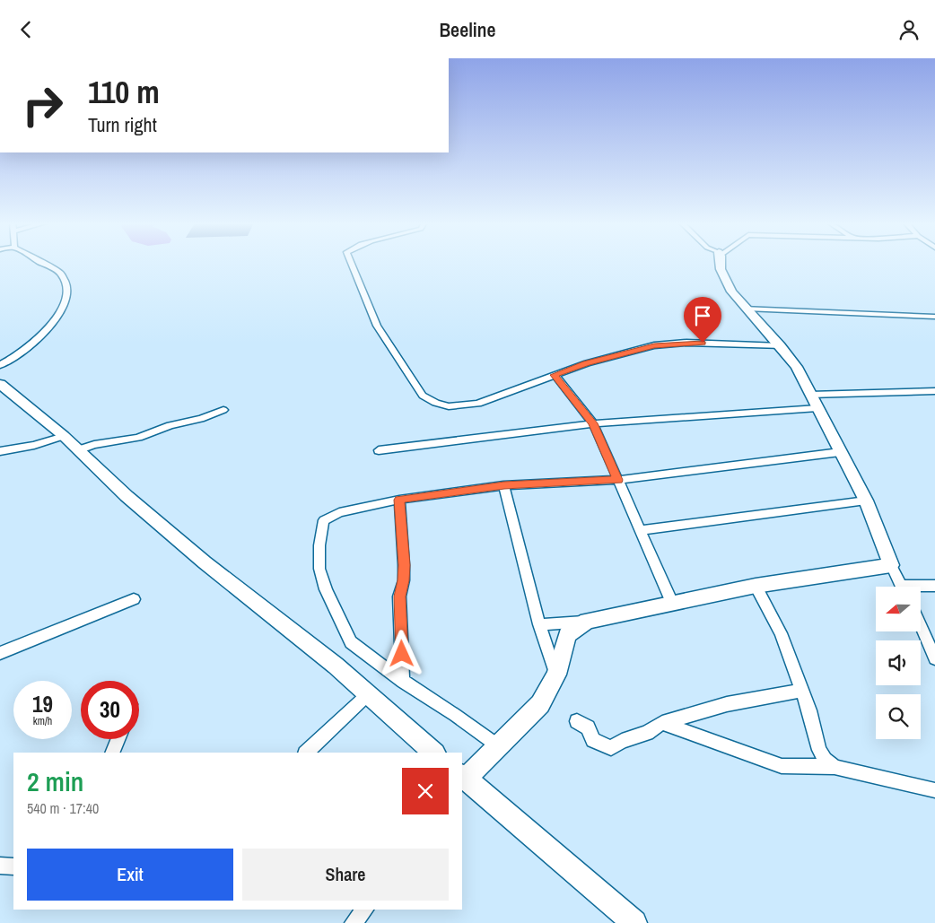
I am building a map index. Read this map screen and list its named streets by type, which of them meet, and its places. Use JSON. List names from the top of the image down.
{
  "north": "left",
  "page": {
    "header": "Beeline",
    "turn": ["110 m", "Turn right"],
    "speed": "19 km/h",
    "limit": "30",
    "heading": ["2 min", "540 m · 17:40"],
    "buttons": ["Exit", "Share"]
  }
}
